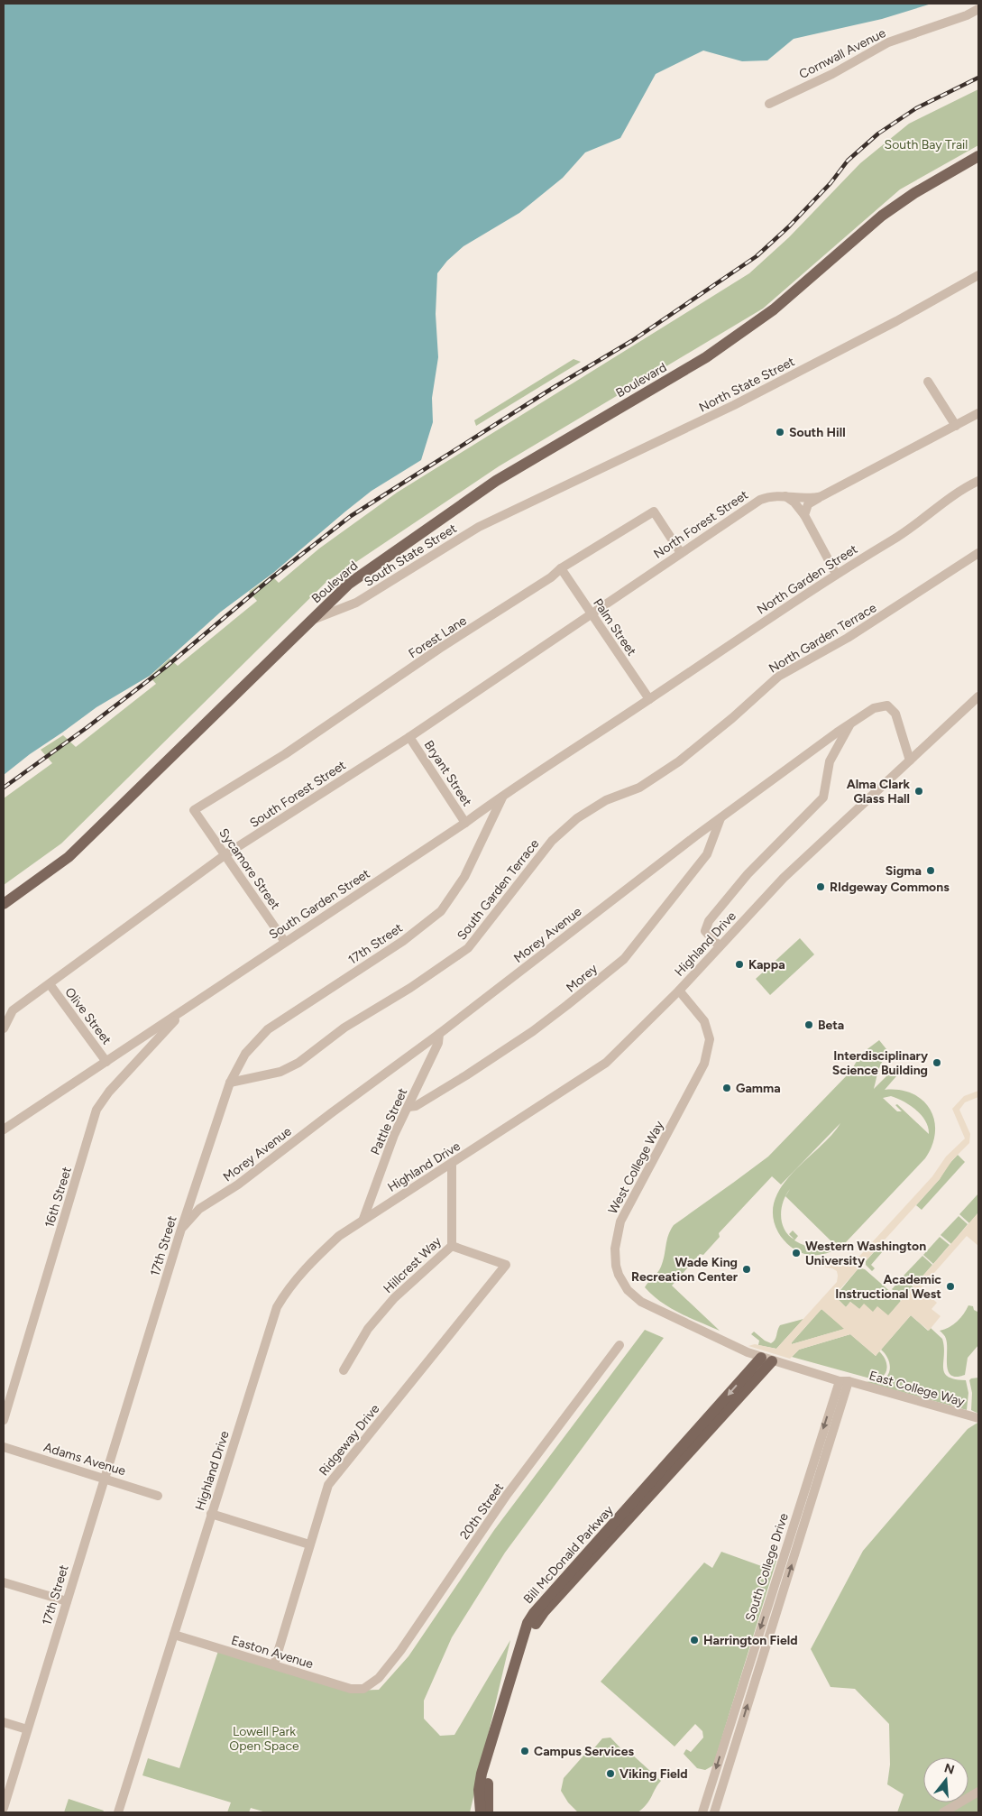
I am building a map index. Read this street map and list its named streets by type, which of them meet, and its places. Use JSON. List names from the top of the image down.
{
  "streets": {
    "main road": ["Boulevard", "Bill McDonald Parkway"],
    "street": [
      "Cornwall Avenue",
      "North State Street",
      "North Forest Street",
      "South State Street",
      "North Garden Street",
      "Palm Street",
      "Forest Lane",
      "North Garden Terrace",
      "Bryant Street",
      "South Forest Street",
      "Sycamore Street",
      "South Garden Terrace",
      "South Garden Street",
      "Morey Avenue",
      "17th Street",
      "Highland Drive",
      "Morey",
      "Olive Street",
      "Pattle Street",
      "West College Way",
      "16th Street",
      "Hillcrest Way",
      "East College Way",
      "Ridgeway Drive",
      "Adams Avenue",
      "20th Street",
      "South College Drive",
      "Easton Avenue"
    ]
  },
  "crossings": [
    ["Boulevard", "South State Street"],
    ["North State Street", "South State Street"],
    ["North Forest Street", "Palm Street"],
    ["North Forest Street", "Forest Lane"],
    ["North Forest Street", "South Forest Street"],
    ["North Garden Street", "Palm Street"],
    ["North Garden Street", "South Garden Street"],
    ["Palm Street", "Forest Lane"],
    ["Palm Street", "South Forest Street"],
    ["Palm Street", "South Garden Street"],
    ["Forest Lane", "Sycamore Street"],
    ["North Garden Terrace", "South Garden Terrace"],
    ["Bryant Street", "South Forest Street"],
    ["Bryant Street", "South Garden Street"],
    ["South Forest Street", "Sycamore Street"],
    ["South Forest Street", "Olive Street"],
    ["Sycamore Street", "South Garden Street"],
    ["South Garden Terrace", "17th Street"],
    ["South Garden Street", "17th Street"],
    ["South Garden Street", "Olive Street"],
    ["South Garden Street", "16th Street"],
    ["Morey Avenue", "17th Street"],
    ["Morey Avenue", "Highland Drive"],
    ["Morey Avenue", "Morey"],
    ["Morey Avenue", "Pattle Street"],
    ["17th Street", "Adams Avenue"],
    ["Highland Drive", "Pattle Street"],
    ["Highland Drive", "West College Way"],
    ["Highland Drive", "Hillcrest Way"],
    ["Highland Drive", "Easton Avenue"],
    ["Morey", "Pattle Street"],
    ["West College Way", "East College Way"],
    ["West College Way", "Bill McDonald Parkway"],
    ["West College Way", "South College Drive"],
    ["Hillcrest Way", "Ridgeway Drive"],
    ["East College Way", "South College Drive"],
    ["Ridgeway Drive", "Easton Avenue"],
    ["20th Street", "Easton Avenue"]
  ],
  "parks": ["South Bay Trail", "Lowell Park Open Space"],
  "places": [
    "South Hill",
    "Alma Clark Glass Hall",
    "Sigma",
    "RIdgeway Commons",
    "Kappa",
    "Beta",
    "Interdisciplinary Science Building",
    "Gamma",
    "Western Washington University",
    "Wade King Recreation Center",
    "Academic Instructional West",
    "Harrington Field",
    "Campus Services",
    "Viking Field"
  ],
  "north": "top"
}
